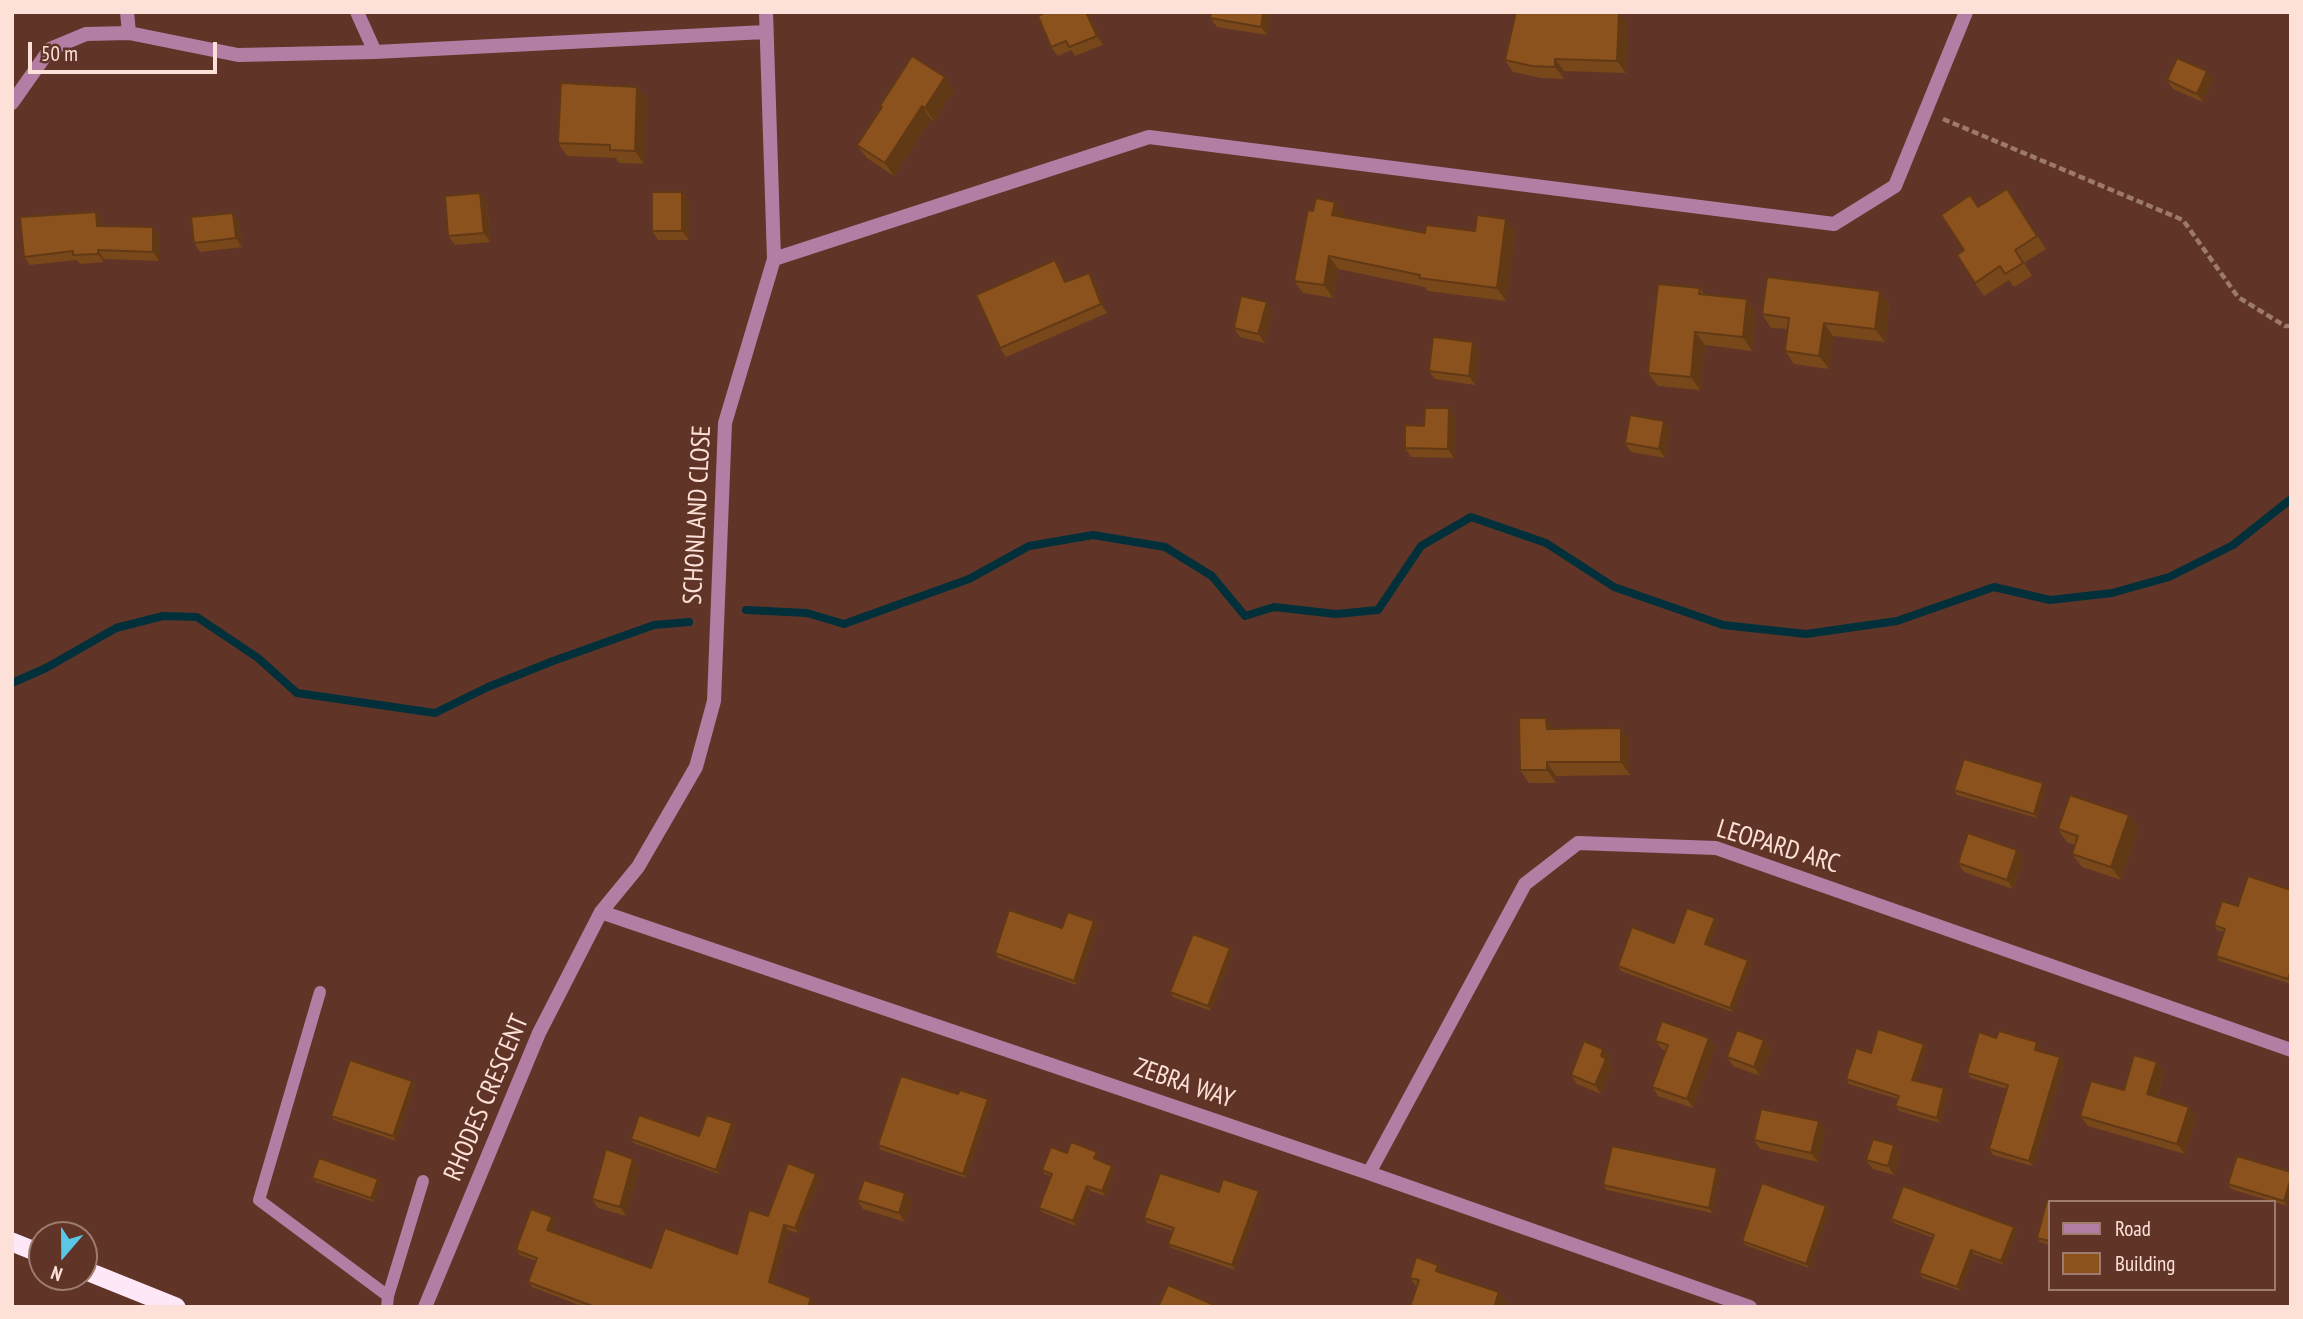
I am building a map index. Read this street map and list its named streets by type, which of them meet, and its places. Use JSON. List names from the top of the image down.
{
  "streets": {
    "street": [
      "SCHONLAND CLOSE",
      "LEOPARD ARC",
      "ZEBRA WAY",
      "RHODES CRESCENT"
    ]
  },
  "crossings": [
    ["SCHONLAND CLOSE", "ZEBRA WAY"],
    ["SCHONLAND CLOSE", "RHODES CRESCENT"],
    ["LEOPARD ARC", "ZEBRA WAY"],
    ["ZEBRA WAY", "RHODES CRESCENT"]
  ],
  "legend": ["Road", "Building"],
  "scale_bar": "50 m",
  "north": "bottom"
}
